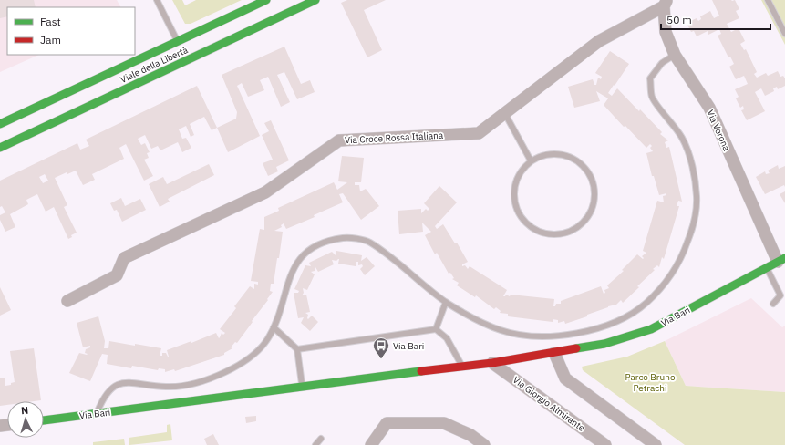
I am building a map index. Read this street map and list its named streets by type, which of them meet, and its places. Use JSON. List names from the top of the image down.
{
  "streets": {
    "street": [
      "Viale della Libertà",
      "Via Verona",
      "Via Croce Rossa Italiana",
      "Via Bari",
      "Via Giorgio Almirante"
    ]
  },
  "crossings": [
    ["Via Verona", "Via Croce Rossa Italiana"],
    ["Via Verona", "Via Bari"],
    ["Via Bari", "Via Giorgio Almirante"]
  ],
  "parks": ["Parco Bruno Petrachi"],
  "places": {
    "bus stop": ["Via Bari"]
  },
  "legend": ["Fast", "Jam"],
  "scale_bar": "50 m",
  "north": "top"
}
